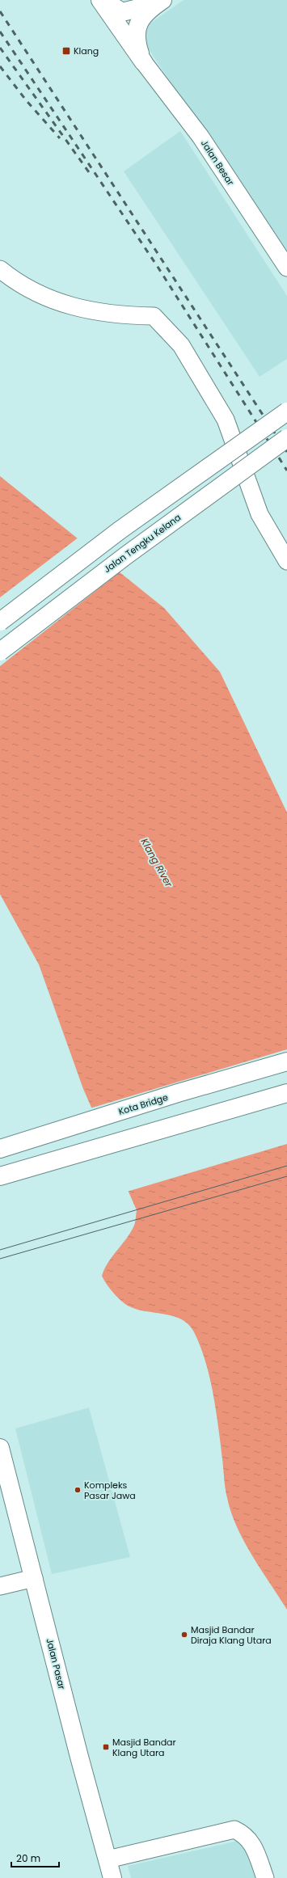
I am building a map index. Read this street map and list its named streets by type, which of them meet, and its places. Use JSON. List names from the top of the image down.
{
  "streets": {
    "main road": ["Jalan Tengku Kelana", "Kota Bridge", "Jalan Pasar"],
    "street": ["Jalan Besar"]
  },
  "water": ["Klang River"],
  "places": {
    "transit": ["Klang", "Masjid Bandar Klang Utara"],
    "other": ["Kompleks Pasar Jawa", "Masjid Bandar Diraja Klang Utara"]
  },
  "scale_bar": "20 m"
}
